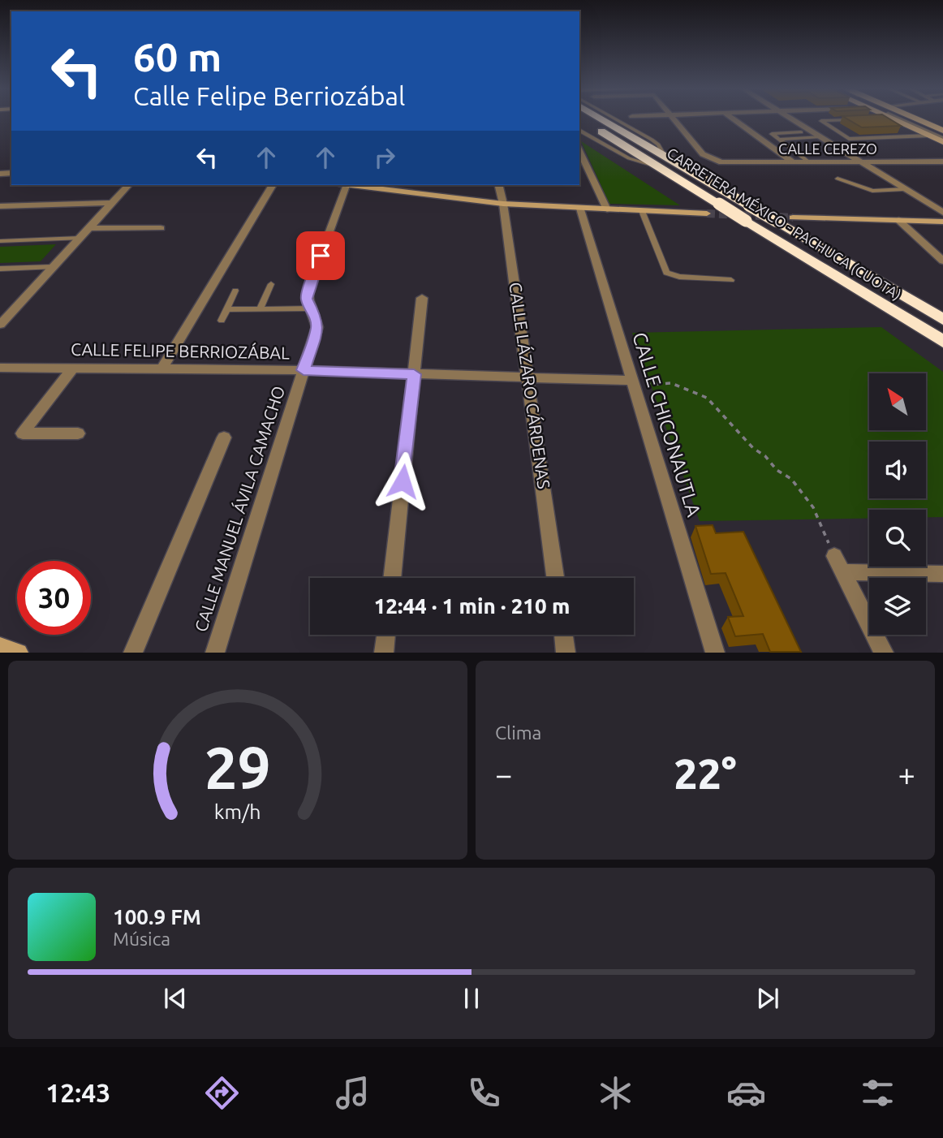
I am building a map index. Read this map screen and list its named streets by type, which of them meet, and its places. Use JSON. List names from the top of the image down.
{
  "streets": {
    "highway": ["CARRETERA MÉXICO - PACHUCA (CUOTA)"],
    "street": [
      "CALLE CEREZO",
      "CALLE FELIPE BERRIOZÁBAL",
      "CALLE LÁZARO CÁRDENAS",
      "CALLE CHICONAUTLA",
      "CALLE MANUEL ÁVILA CAMACHO"
    ]
  },
  "crossings": [
    ["CALLE FELIPE BERRIOZÁBAL", "CALLE LÁZARO CÁRDENAS"],
    ["CALLE FELIPE BERRIOZÁBAL", "CALLE CHICONAUTLA"],
    ["CALLE FELIPE BERRIOZÁBAL", "CALLE MANUEL ÁVILA CAMACHO"]
  ],
  "north": "top left",
  "page": {
    "turn": ["60 m", "Calle Felipe Berriozábal"],
    "limit": "30",
    "trip": "12:44 · 1 min · 210 m",
    "tile": "Clima",
    "heat": ["−", "22°", "+"],
    "song": ["100.9 FM", "Música"],
    "tabs": "12:43",
    "gauge": ["29", "km/h"]
  }
}
